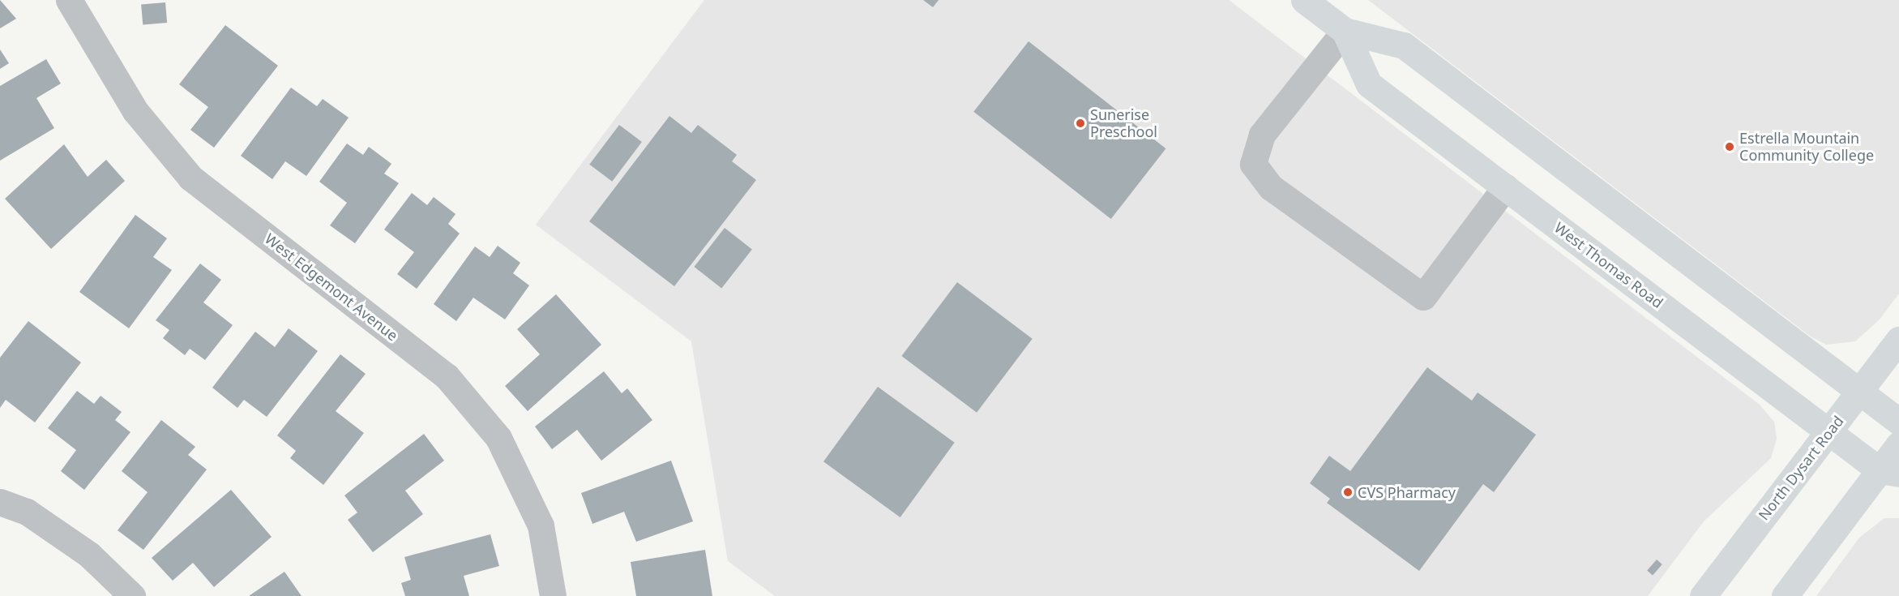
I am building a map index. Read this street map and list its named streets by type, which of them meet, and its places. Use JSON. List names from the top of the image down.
{
  "streets": {
    "main road": ["West Thomas Road", "North Dysart Road"],
    "street": ["West Edgemont Avenue"]
  },
  "crossings": [
    ["West Thomas Road", "North Dysart Road"]
  ],
  "places": ["Sunerise Preschool", "Estrella Mountain Community College", "CVS Pharmacy"]
}
